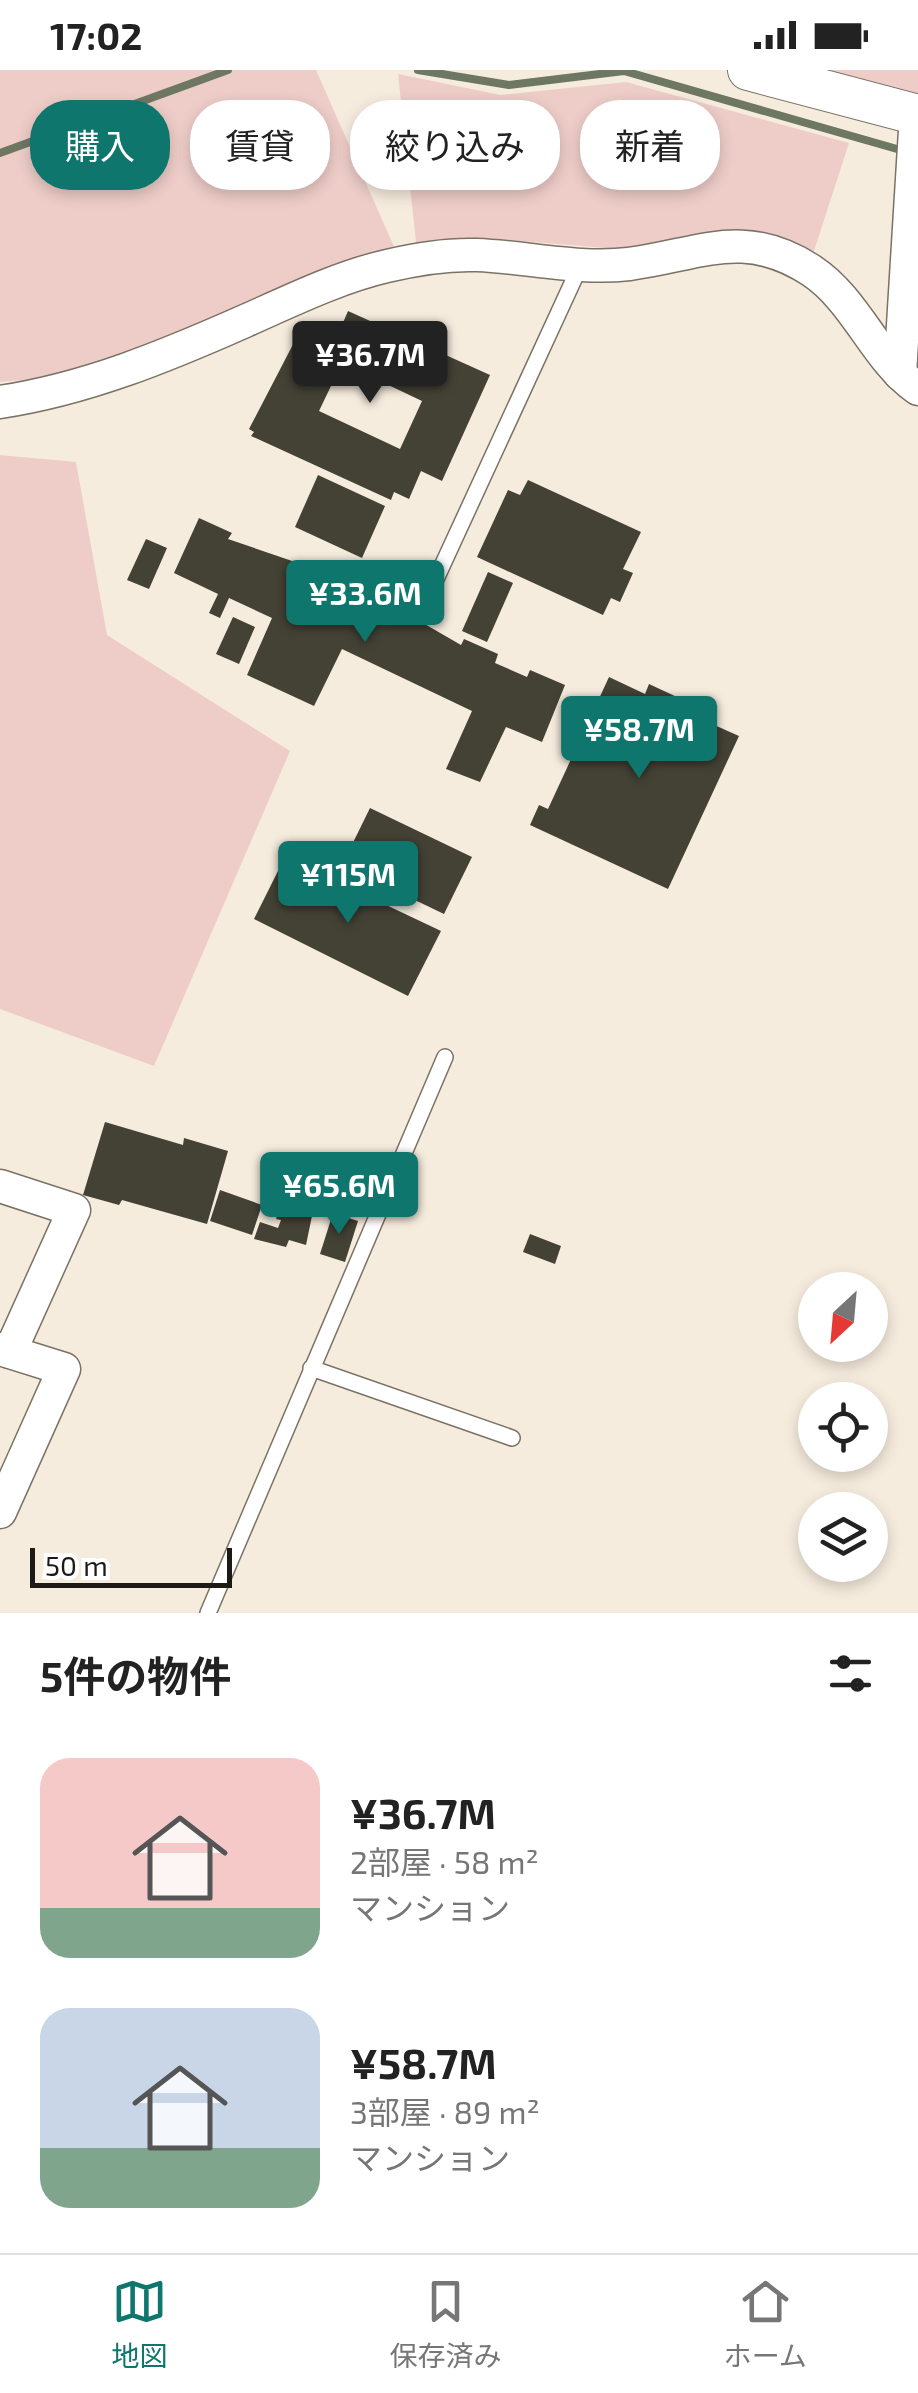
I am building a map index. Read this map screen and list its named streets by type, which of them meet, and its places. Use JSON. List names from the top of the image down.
{
  "scale_bar": "50 m",
  "north": "bottom left",
  "page": {
    "status": "17:02",
    "chip": [
      "購入",
      "賃貸",
      "絞り込み",
      "新着"
    ],
    "price": [
      "¥36.7M",
      "¥33.6M",
      "¥58.7M",
      "¥115M",
      "¥65.6M"
    ],
    "scale": "50 m",
    "heading": "5件の物件",
    "list": [
      {
        "name": "¥36.7M",
        "note": "2部屋 · 58 m² · マンション"
      },
      {
        "name": "¥58.7M",
        "note": "3部屋 · 89 m² · マンション"
      }
    ],
    "tabs": ["地図", "保存済み", "ホーム"]
  }
}
